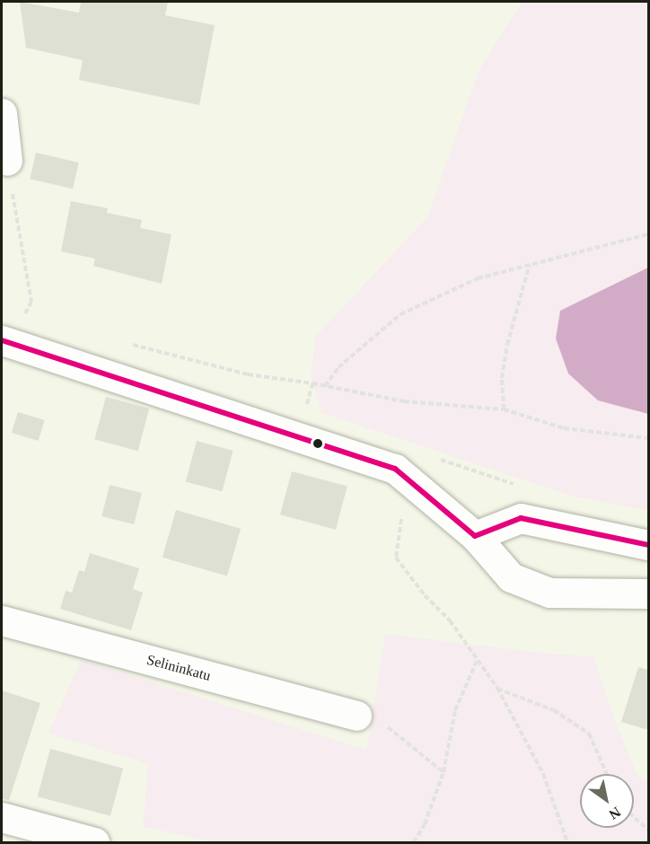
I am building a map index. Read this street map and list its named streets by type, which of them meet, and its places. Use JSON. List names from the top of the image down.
{
  "streets": {
    "street": ["Selininkatu"]
  },
  "north": "bottom right"
}
